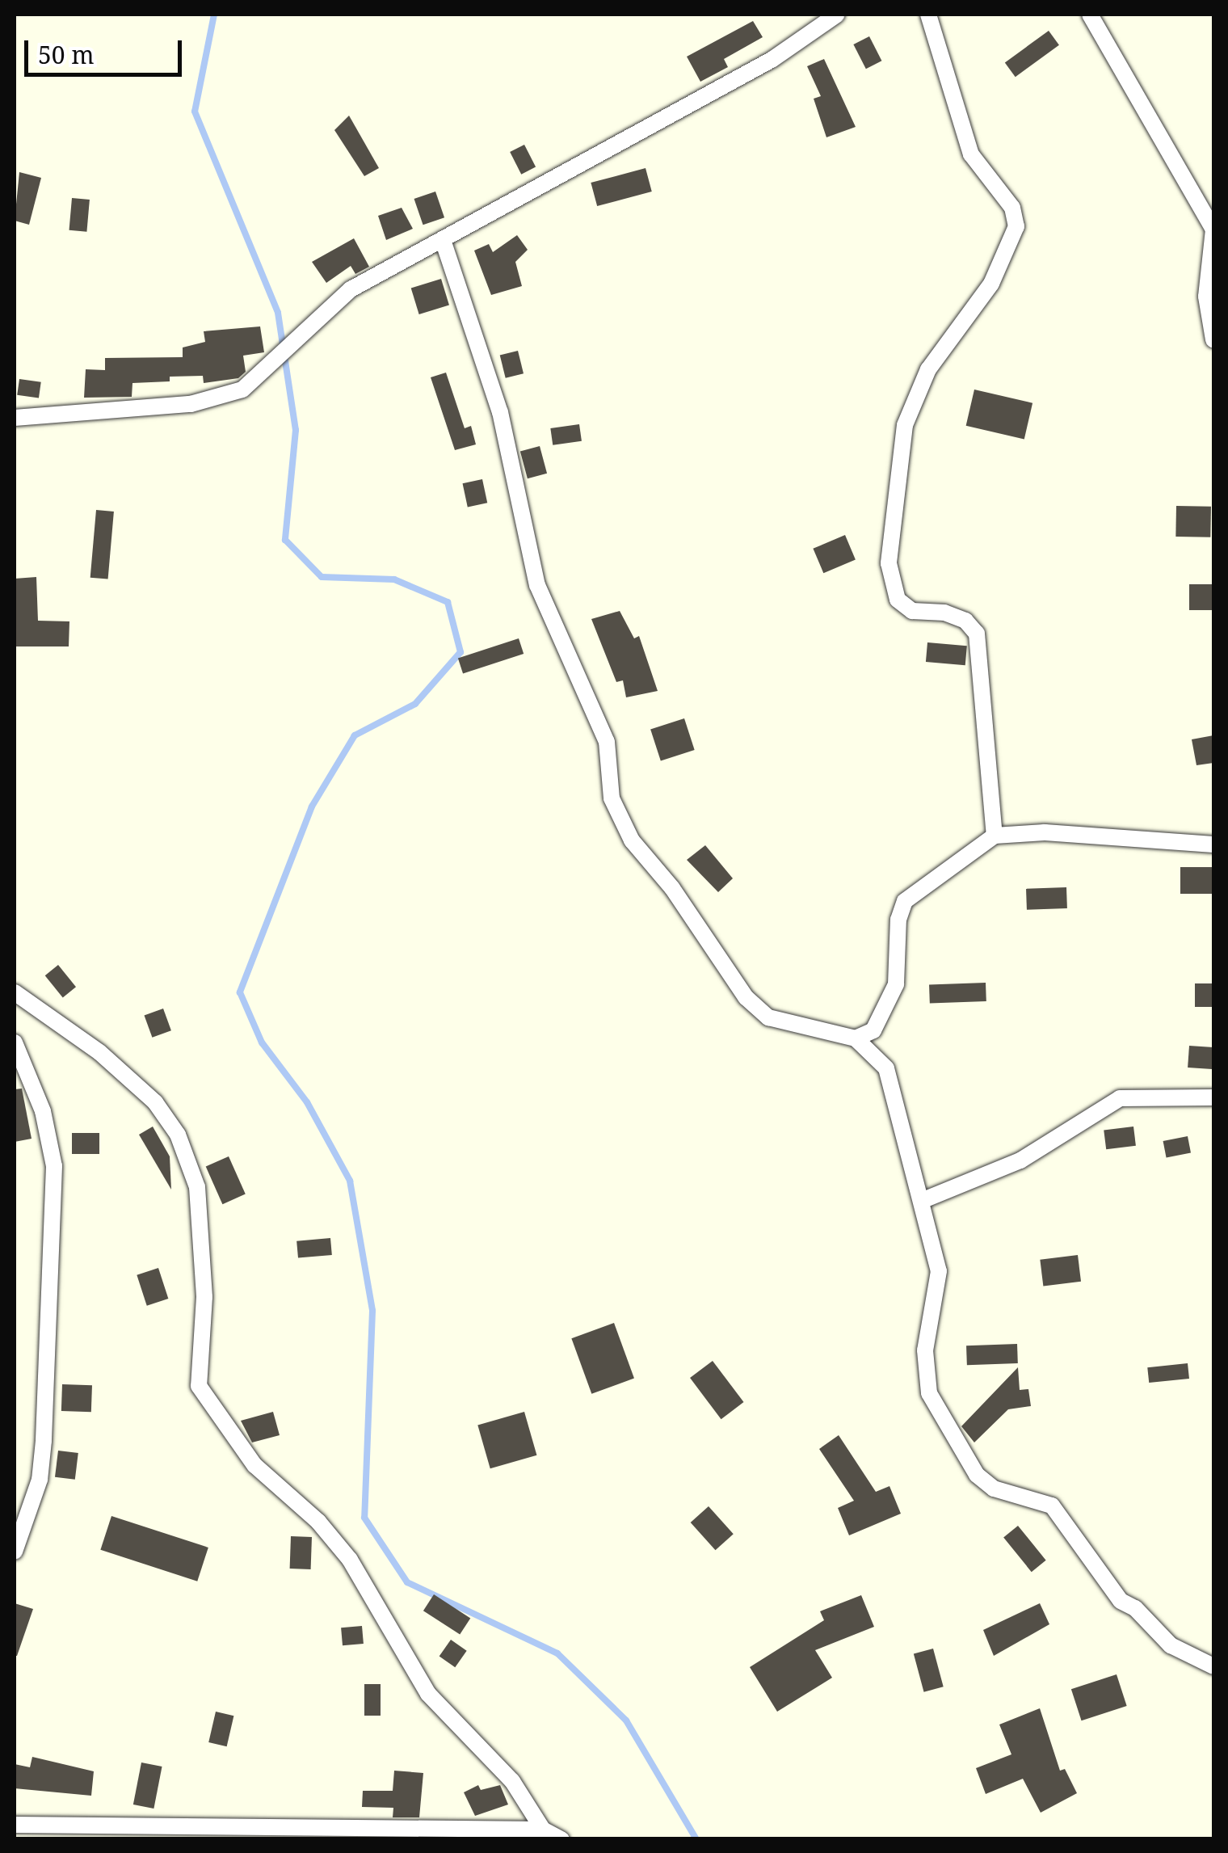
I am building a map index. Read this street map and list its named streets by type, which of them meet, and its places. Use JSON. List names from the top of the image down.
{
  "scale_bar": "50 m"
}
